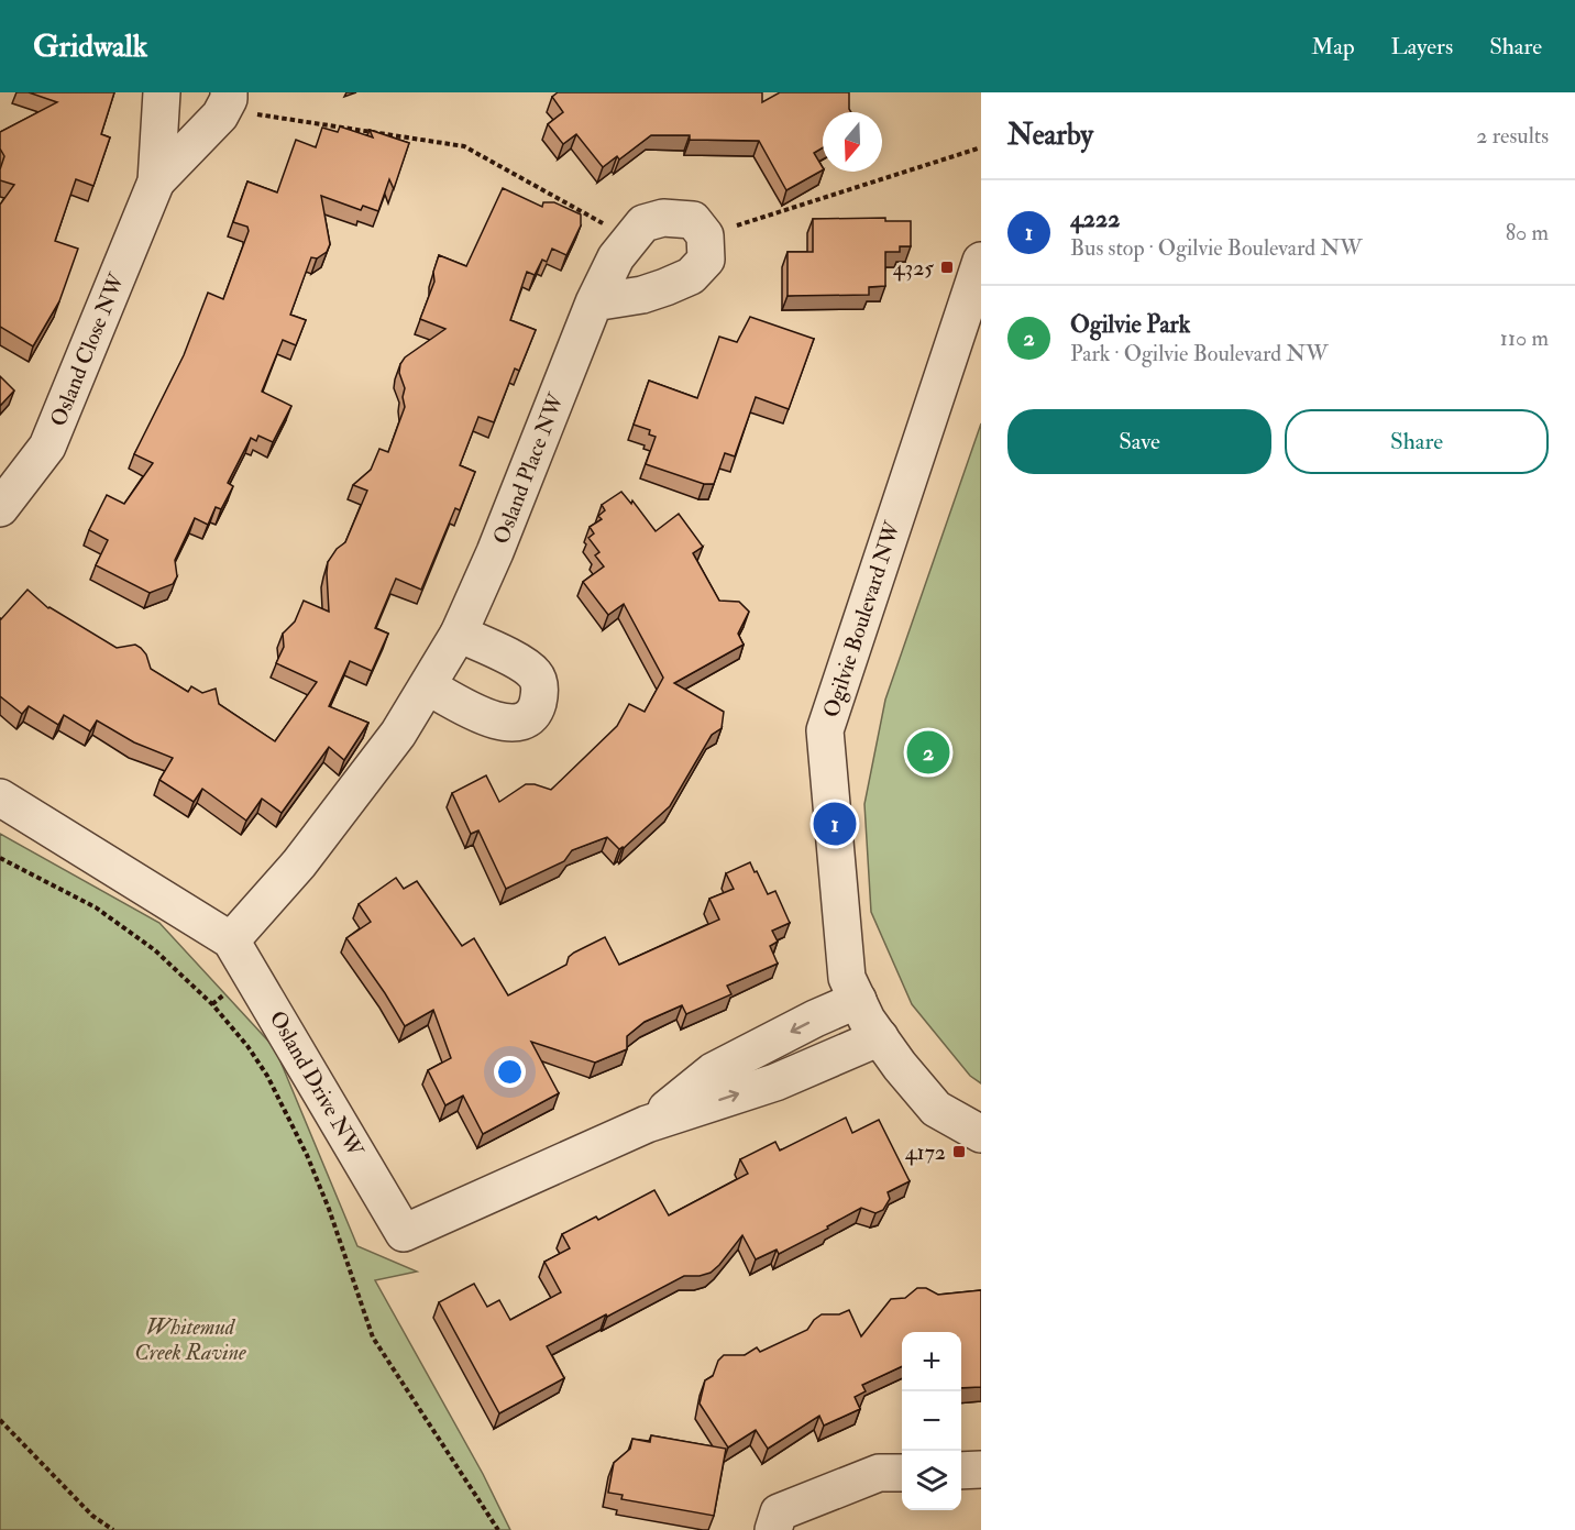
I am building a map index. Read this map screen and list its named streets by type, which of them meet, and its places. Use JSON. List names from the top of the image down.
{
  "streets": {
    "street": [
      "Osland Close NW",
      "Osland Place NW",
      "Ogilvie Boulevard NW",
      "Osland Drive NW"
    ]
  },
  "crossings": [
    ["Osland Place NW", "Osland Drive NW"],
    ["Ogilvie Boulevard NW", "Osland Drive NW"]
  ],
  "parks": ["Whitemud Creek Ravine"],
  "places": {
    "transit": ["4325", "4172"]
  },
  "north": "bottom",
  "page": {
    "header": "Gridwalk",
    "nav": ["Map", "Layers", "Share"],
    "heading": ["Nearby", "2 results"],
    "list": [
      {
        "mark": "1",
        "name": "4222",
        "note": "Bus stop · Ogilvie Boulevard NW",
        "value": "80 m"
      },
      {
        "mark": "2",
        "name": "Ogilvie Park",
        "note": "Park · Ogilvie Boulevard NW",
        "value": "110 m"
      }
    ],
    "buttons": ["Save", "Share"],
    "pins": ["2", "1"],
    "map_buttons": ["+", "−"]
  }
}
